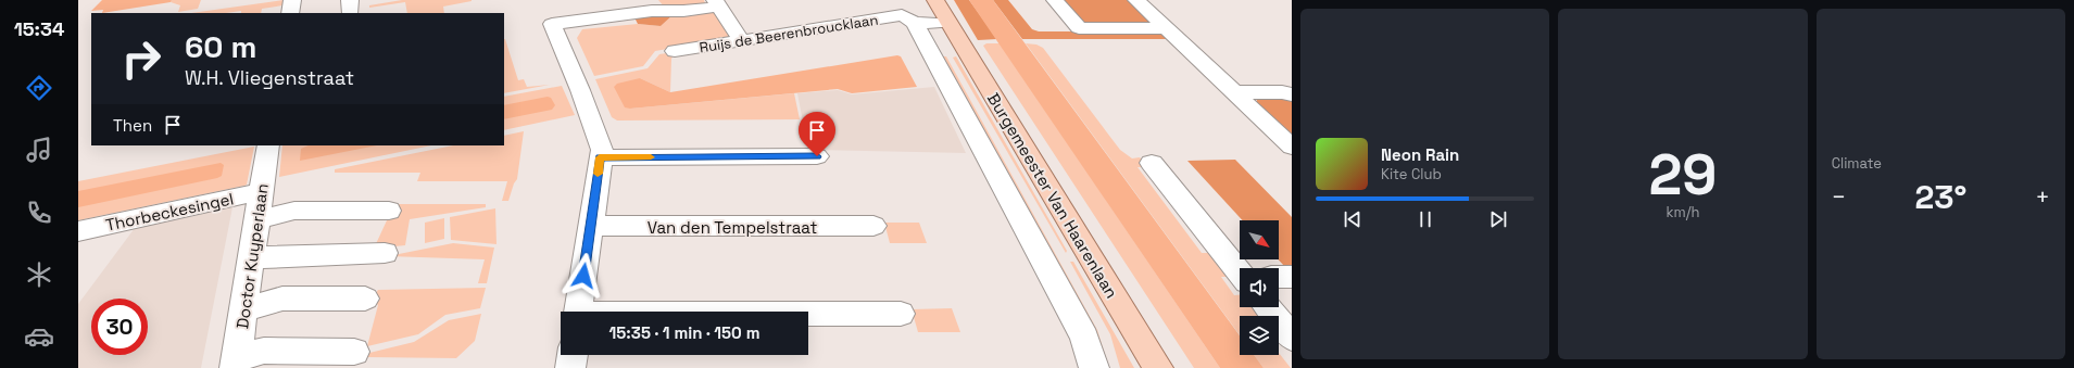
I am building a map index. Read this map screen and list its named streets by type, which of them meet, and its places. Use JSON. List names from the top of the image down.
{
  "streets": {
    "main road": ["Burgemeester Van Haarenlaan"],
    "street": [
      "Ruijs de Beerenbroucklaan",
      "Thorbeckesingel",
      "Van den Tempelstraat",
      "Doctor Kuyperlaan"
    ]
  },
  "crossings": [
    ["Thorbeckesingel", "Doctor Kuyperlaan"]
  ],
  "north": "bottom right",
  "page": {
    "tabs": "15:34",
    "tile": [
      ["29", "km/h"],
      "Climate"
    ],
    "turn": ["60 m", "W.H. Vliegenstraat"],
    "then": "Then",
    "song": ["Neon Rain", "Kite Club"],
    "heat": ["−", "23°", "+"],
    "limit": "30",
    "trip": "15:35 · 1 min · 150 m"
  }
}
